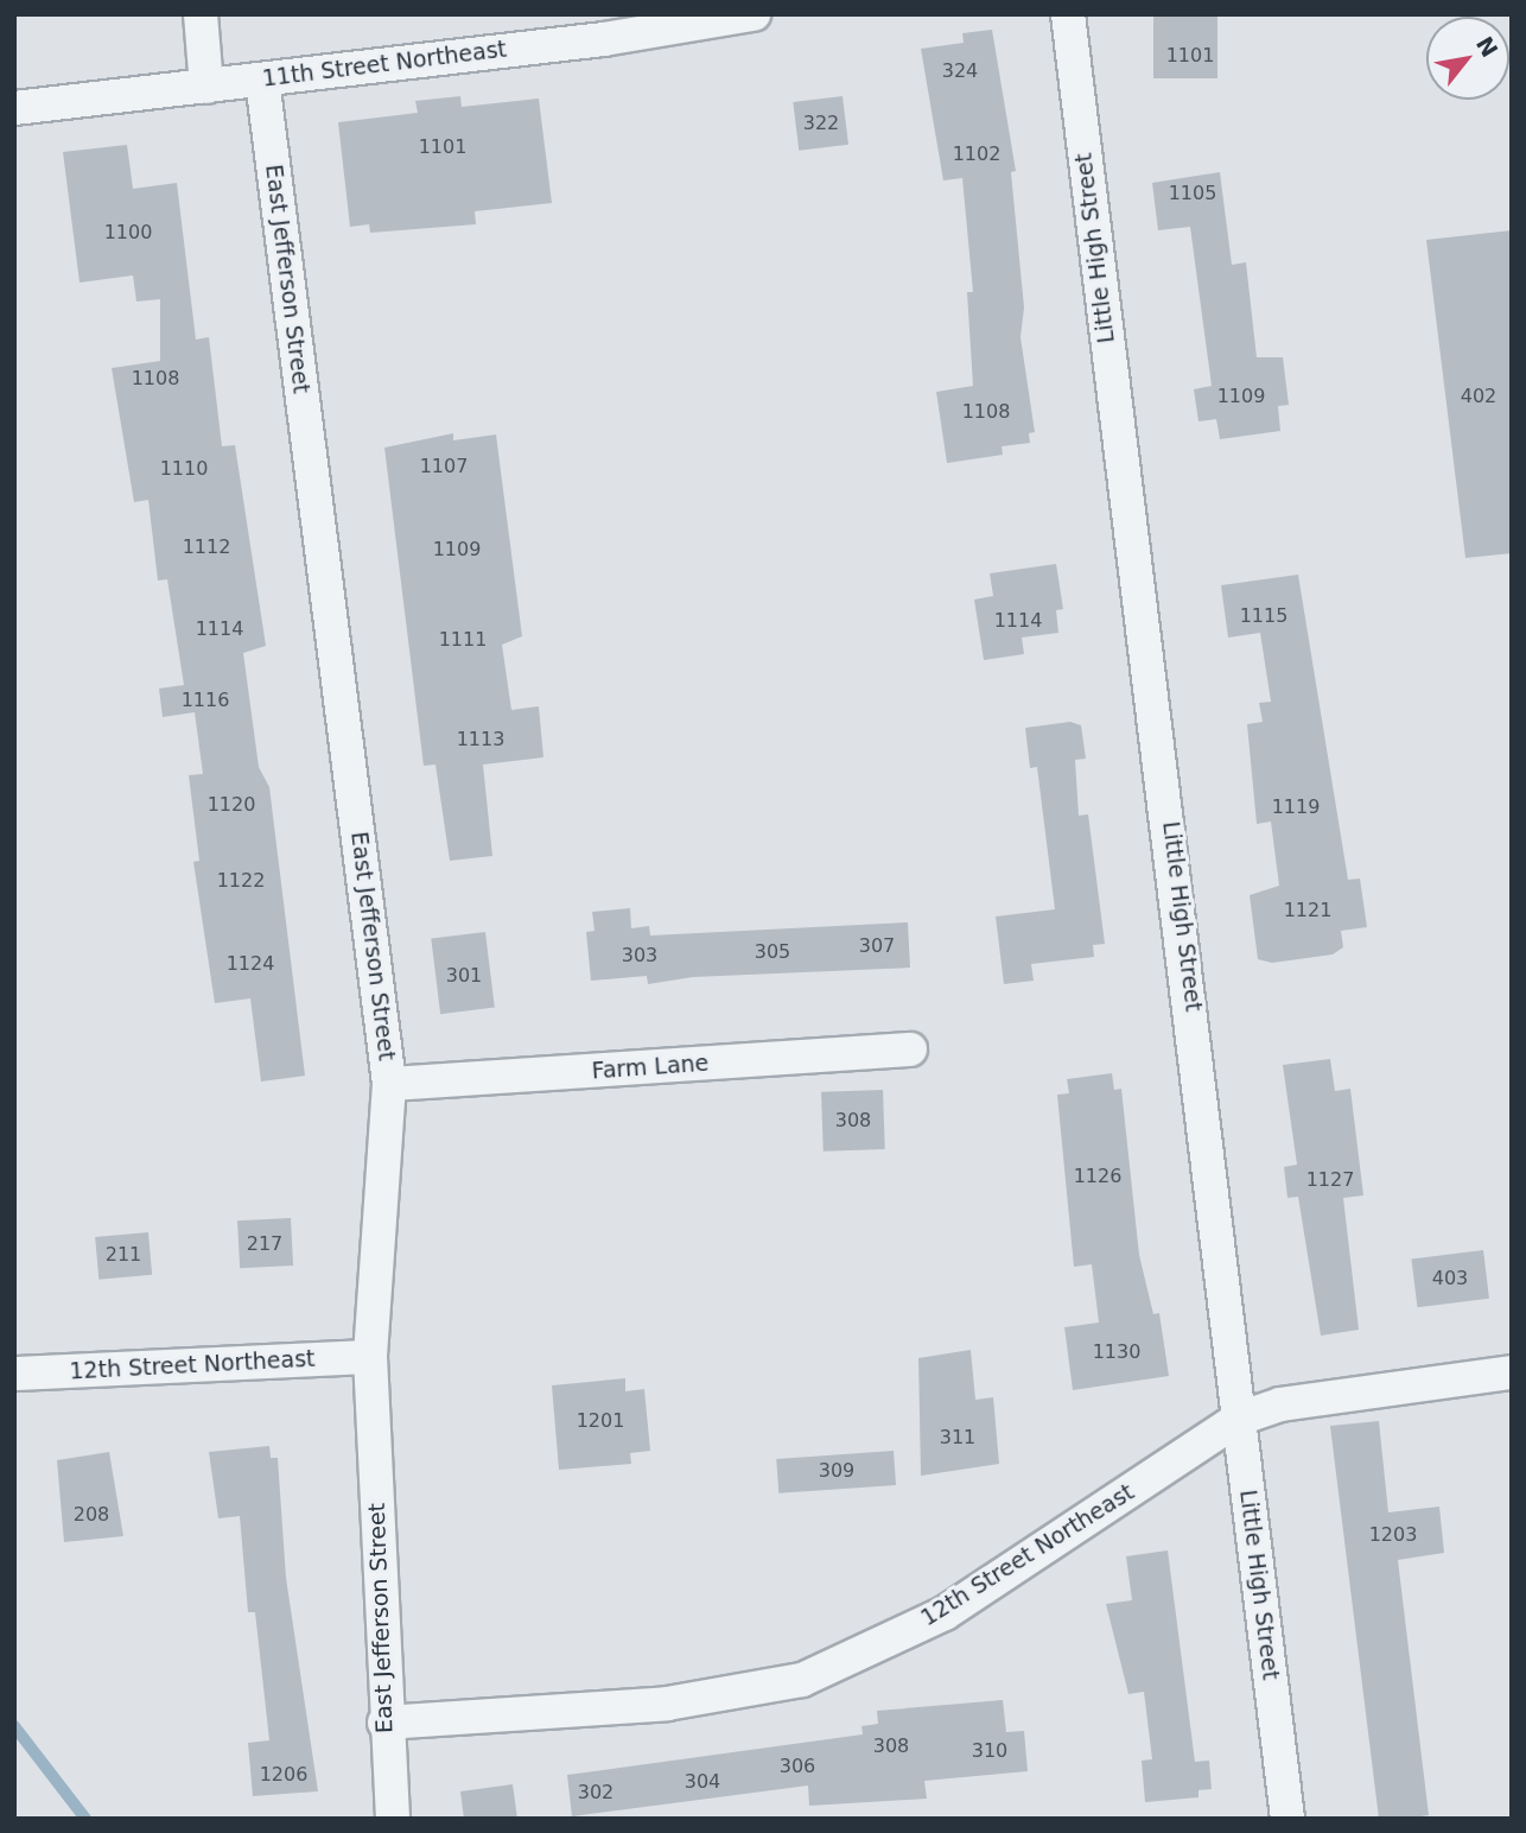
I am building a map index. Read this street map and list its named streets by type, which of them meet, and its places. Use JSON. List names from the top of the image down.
{
  "streets": {
    "street": [
      "11th Street Northeast",
      "Little High Street",
      "East Jefferson Street",
      "Farm Lane",
      "12th Street Northeast"
    ]
  },
  "crossings": [
    ["11th Street Northeast", "East Jefferson Street"],
    ["Little High Street", "12th Street Northeast"],
    ["East Jefferson Street", "Farm Lane"],
    ["East Jefferson Street", "12th Street Northeast"]
  ],
  "house_numbers": [
    "1101",
    "324",
    "322",
    "1101",
    "1102",
    "1105",
    "1100",
    "1108",
    "1109",
    "402",
    "1108",
    "1107",
    "1110",
    "1112",
    "1109",
    "1115",
    "1114",
    "1114",
    "1111",
    "1116",
    "1113",
    "1120",
    "1119",
    "1122",
    "1121",
    "307",
    "305",
    "303",
    "1124",
    "301",
    "308",
    "1126",
    "1127",
    "217",
    "211",
    "403",
    "1130",
    "1201",
    "311",
    "309",
    "208",
    "1203",
    "308",
    "310",
    "306",
    "1206",
    "304",
    "302"
  ],
  "north": "top right"
}
